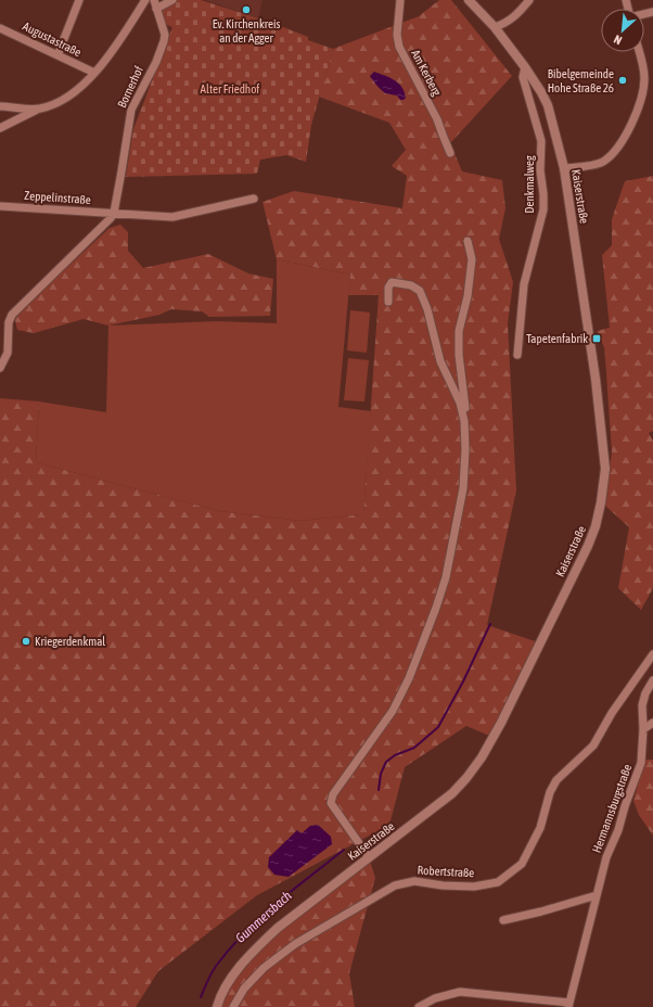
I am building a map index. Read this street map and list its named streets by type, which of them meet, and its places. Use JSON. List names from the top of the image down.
{
  "streets": {
    "street": [
      "Augustastraße",
      "Am Kerberg",
      "Bornerhof",
      "Denkmalweg",
      "Kaiserstraße",
      "Zeppelinstraße",
      "Hermannsburgstraße",
      "Robertstraße"
    ]
  },
  "crossings": [
    ["Bornerhof", "Zeppelinstraße"],
    ["Denkmalweg", "Kaiserstraße"]
  ],
  "water": ["Gummersbach"],
  "parks": ["Alter Friedhof"],
  "places": {
    "other": ["Ev. Kirchenkreis an der Agger", "Bibelgemeinde Hohe Straße 26", "Kriegerdenkmal"],
    "transit": ["Tapetenfabrik"]
  },
  "north": "bottom left"
}
